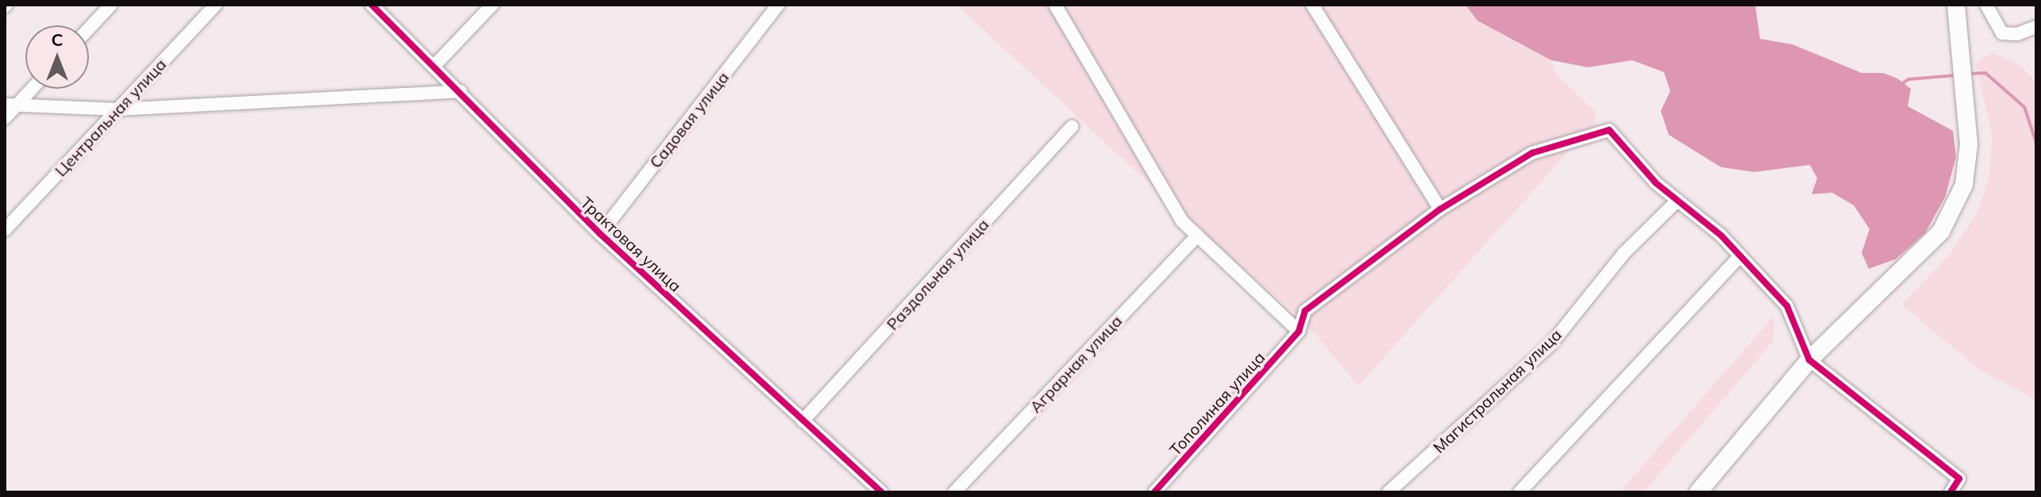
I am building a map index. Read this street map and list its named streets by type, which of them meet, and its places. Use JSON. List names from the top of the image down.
{
  "streets": {
    "street": [
      "Центральная улица",
      "Садовая улица",
      "Трактовая улица",
      "Раздольная улица",
      "Аграрная улица",
      "Магистральная улица",
      "Тополиная улица"
    ]
  },
  "crossings": [
    ["Садовая улица", "Трактовая улица"],
    ["Трактовая улица", "Раздольная улица"],
    ["Магистральная улица", "Тополиная улица"]
  ],
  "north": "top"
}
